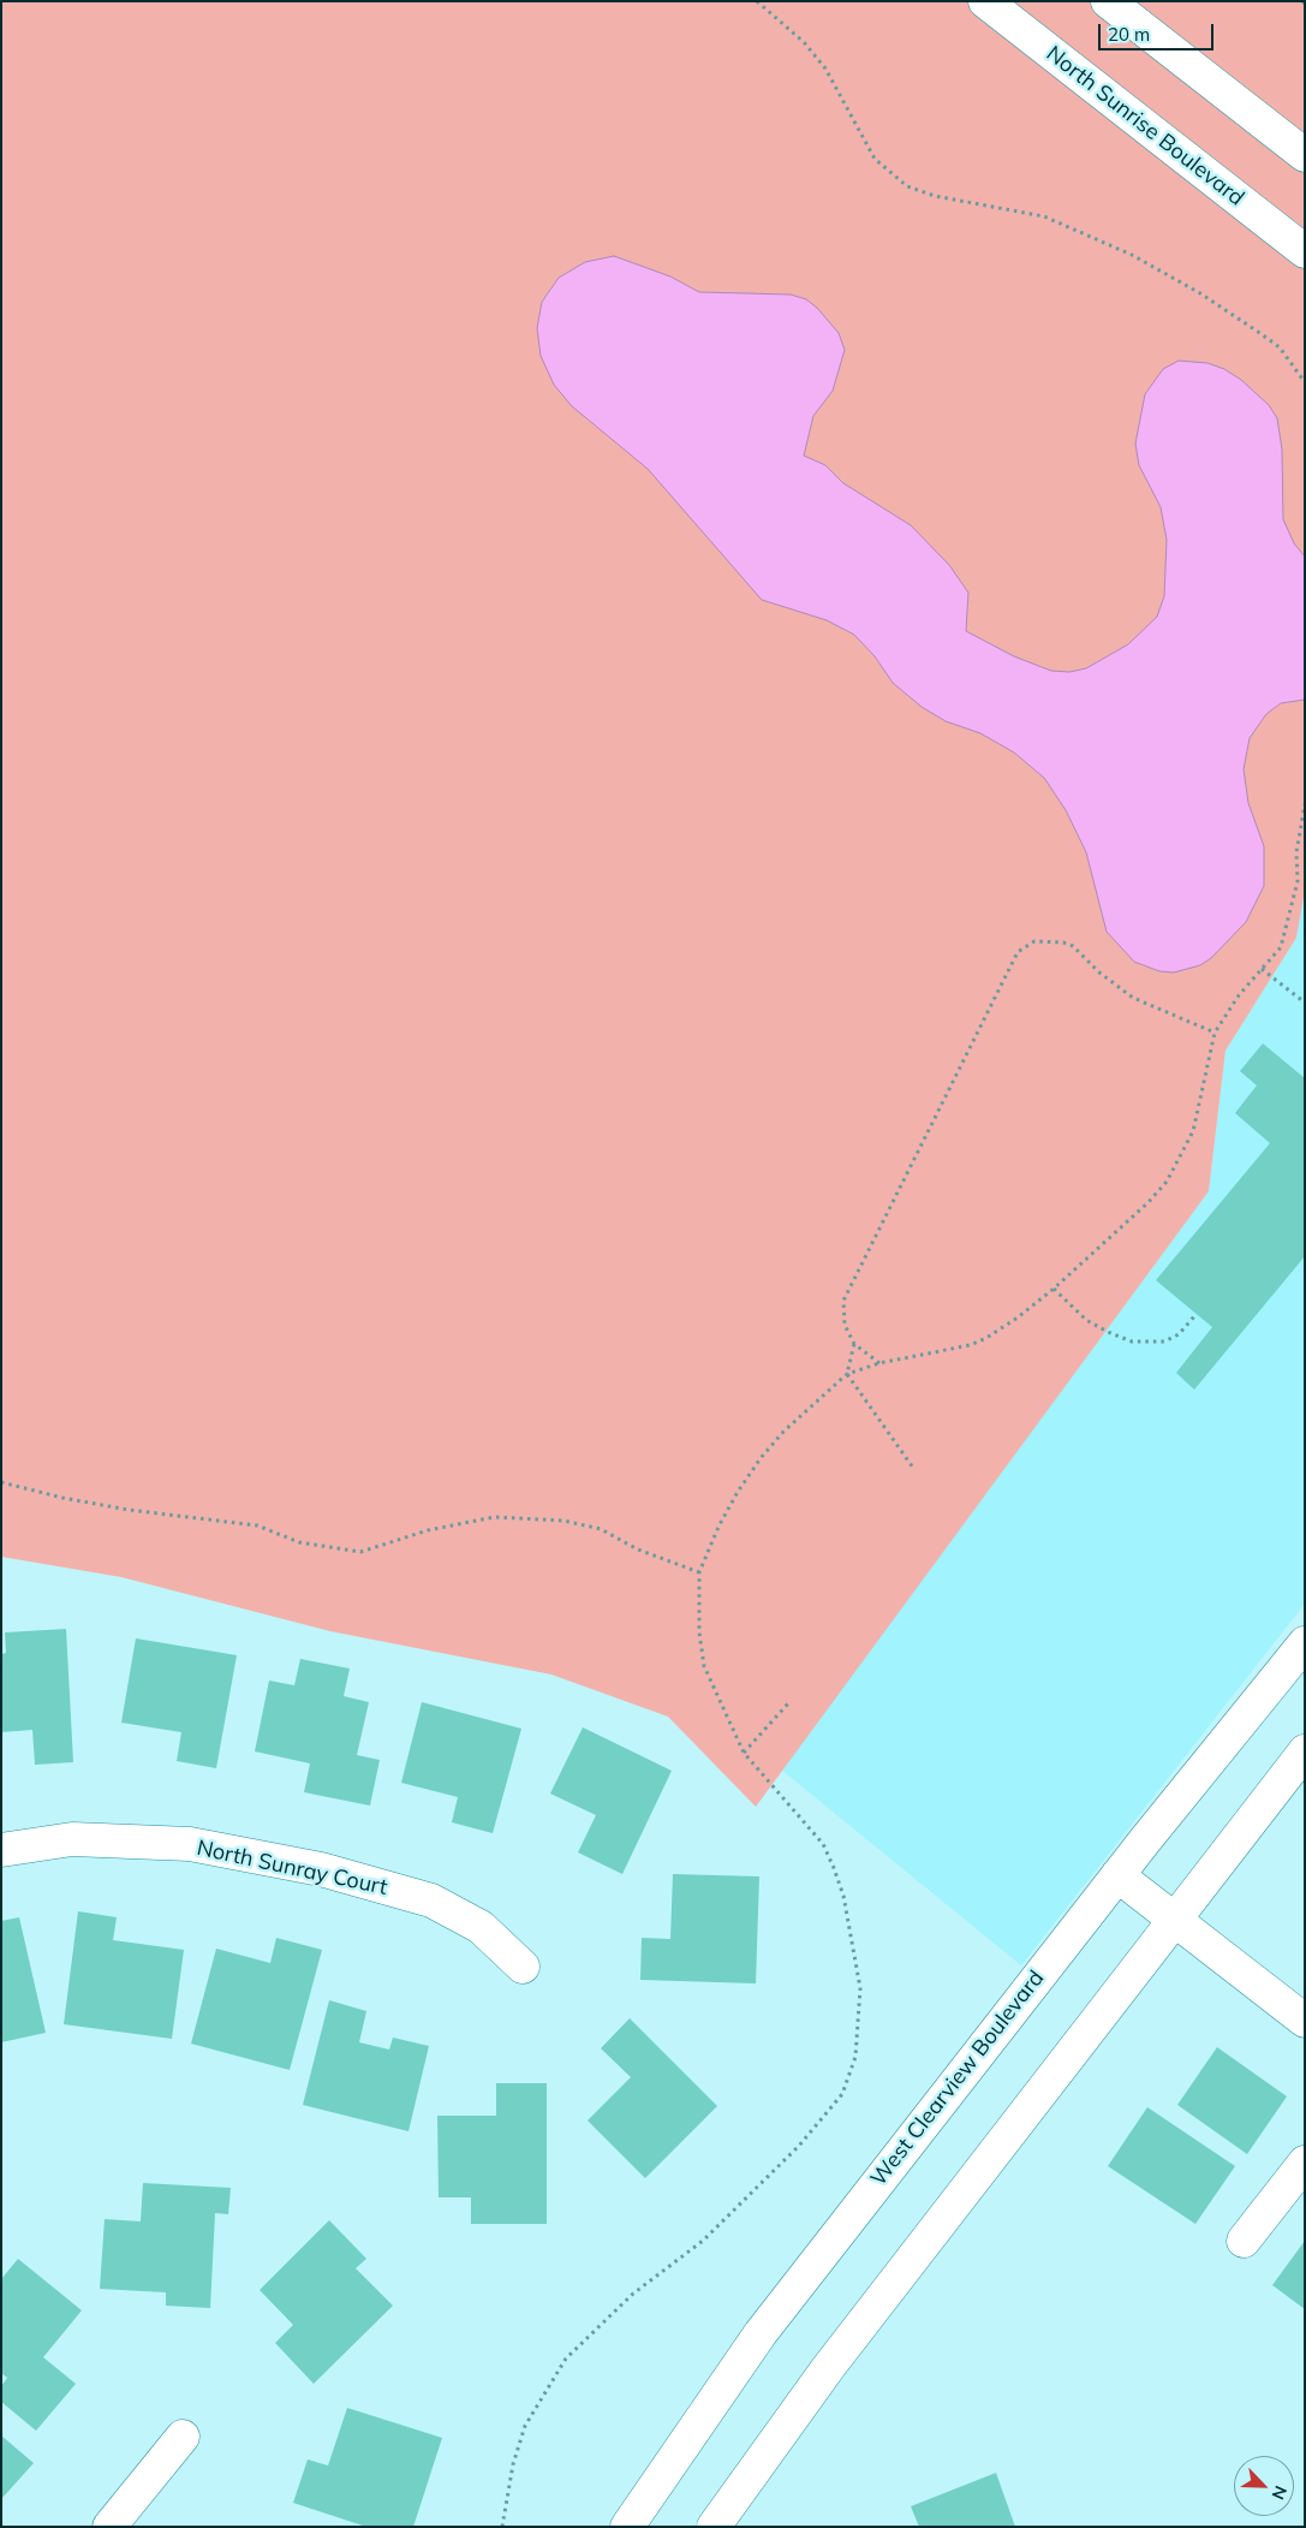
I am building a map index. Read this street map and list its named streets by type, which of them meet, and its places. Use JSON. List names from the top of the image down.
{
  "streets": {
    "street": ["North Sunrise Boulevard", "North Sunray Court", "West Clearview Boulevard"]
  },
  "scale_bar": "20 m",
  "north": "bottom right"
}
